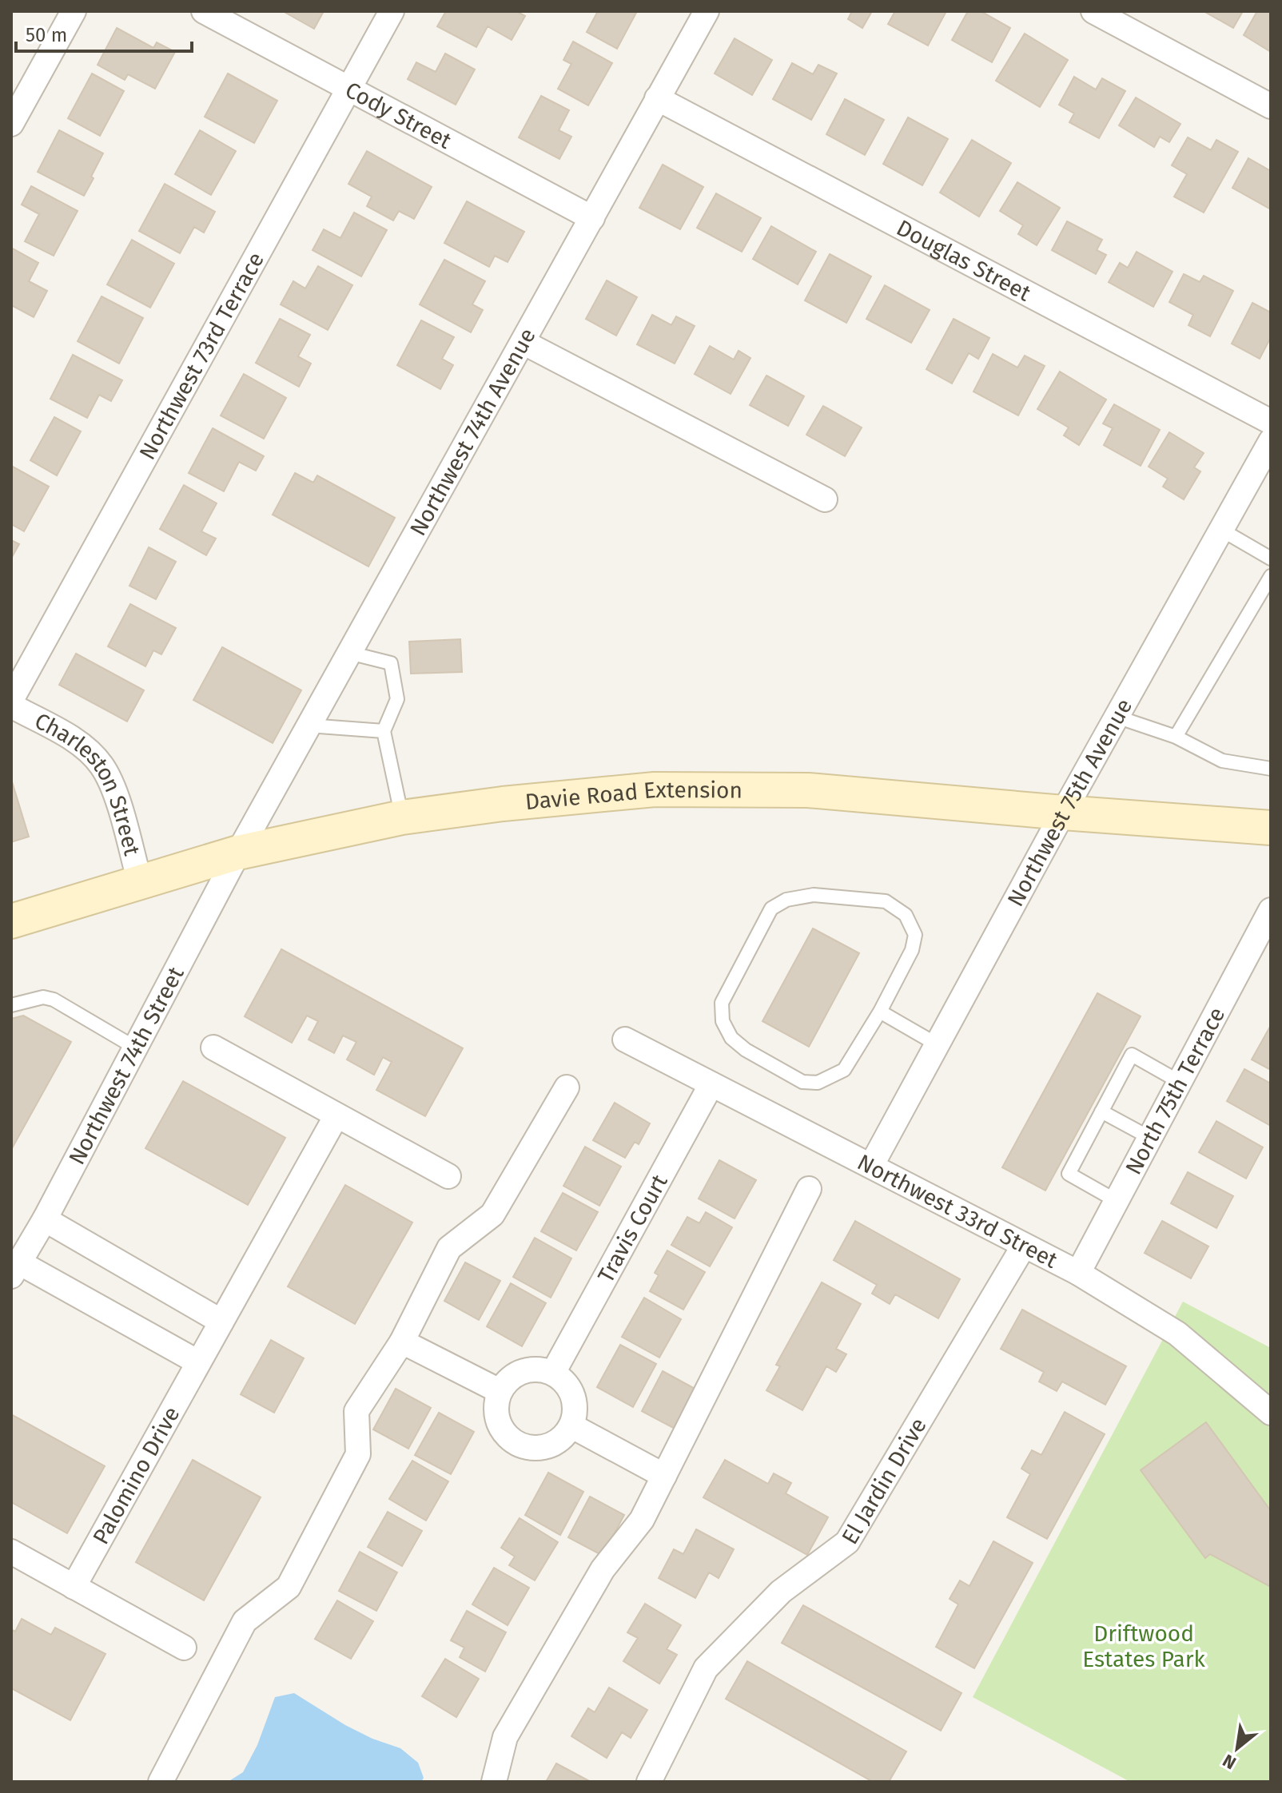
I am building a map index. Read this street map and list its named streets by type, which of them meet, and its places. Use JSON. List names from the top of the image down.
{
  "streets": {
    "main road": ["Davie Road Extension"],
    "street": [
      "Cody Street",
      "Douglas Street",
      "Northwest 73rd Terrace",
      "Northwest 74th Avenue",
      "Charleston Street",
      "Northwest 75th Avenue",
      "Northwest 74th Street",
      "North 75th Terrace",
      "Northwest 33rd Street",
      "Travis Court",
      "Palomino Drive",
      "El Jardin Drive"
    ]
  },
  "crossings": [
    ["Cody Street", "Northwest 73rd Terrace"],
    ["Cody Street", "Northwest 74th Avenue"],
    ["Douglas Street", "Northwest 74th Avenue"],
    ["Northwest 74th Avenue", "Davie Road Extension"],
    ["Northwest 74th Avenue", "Northwest 74th Street"],
    ["Charleston Street", "Davie Road Extension"],
    ["Davie Road Extension", "Northwest 75th Avenue"],
    ["Davie Road Extension", "Northwest 74th Street"],
    ["Northwest 75th Avenue", "Northwest 33rd Street"],
    ["North 75th Terrace", "Northwest 33rd Street"],
    ["Northwest 33rd Street", "Travis Court"],
    ["Northwest 33rd Street", "El Jardin Drive"]
  ],
  "parks": ["Driftwood Estates Park"],
  "scale_bar": "50 m",
  "north": "bottom left"
}
